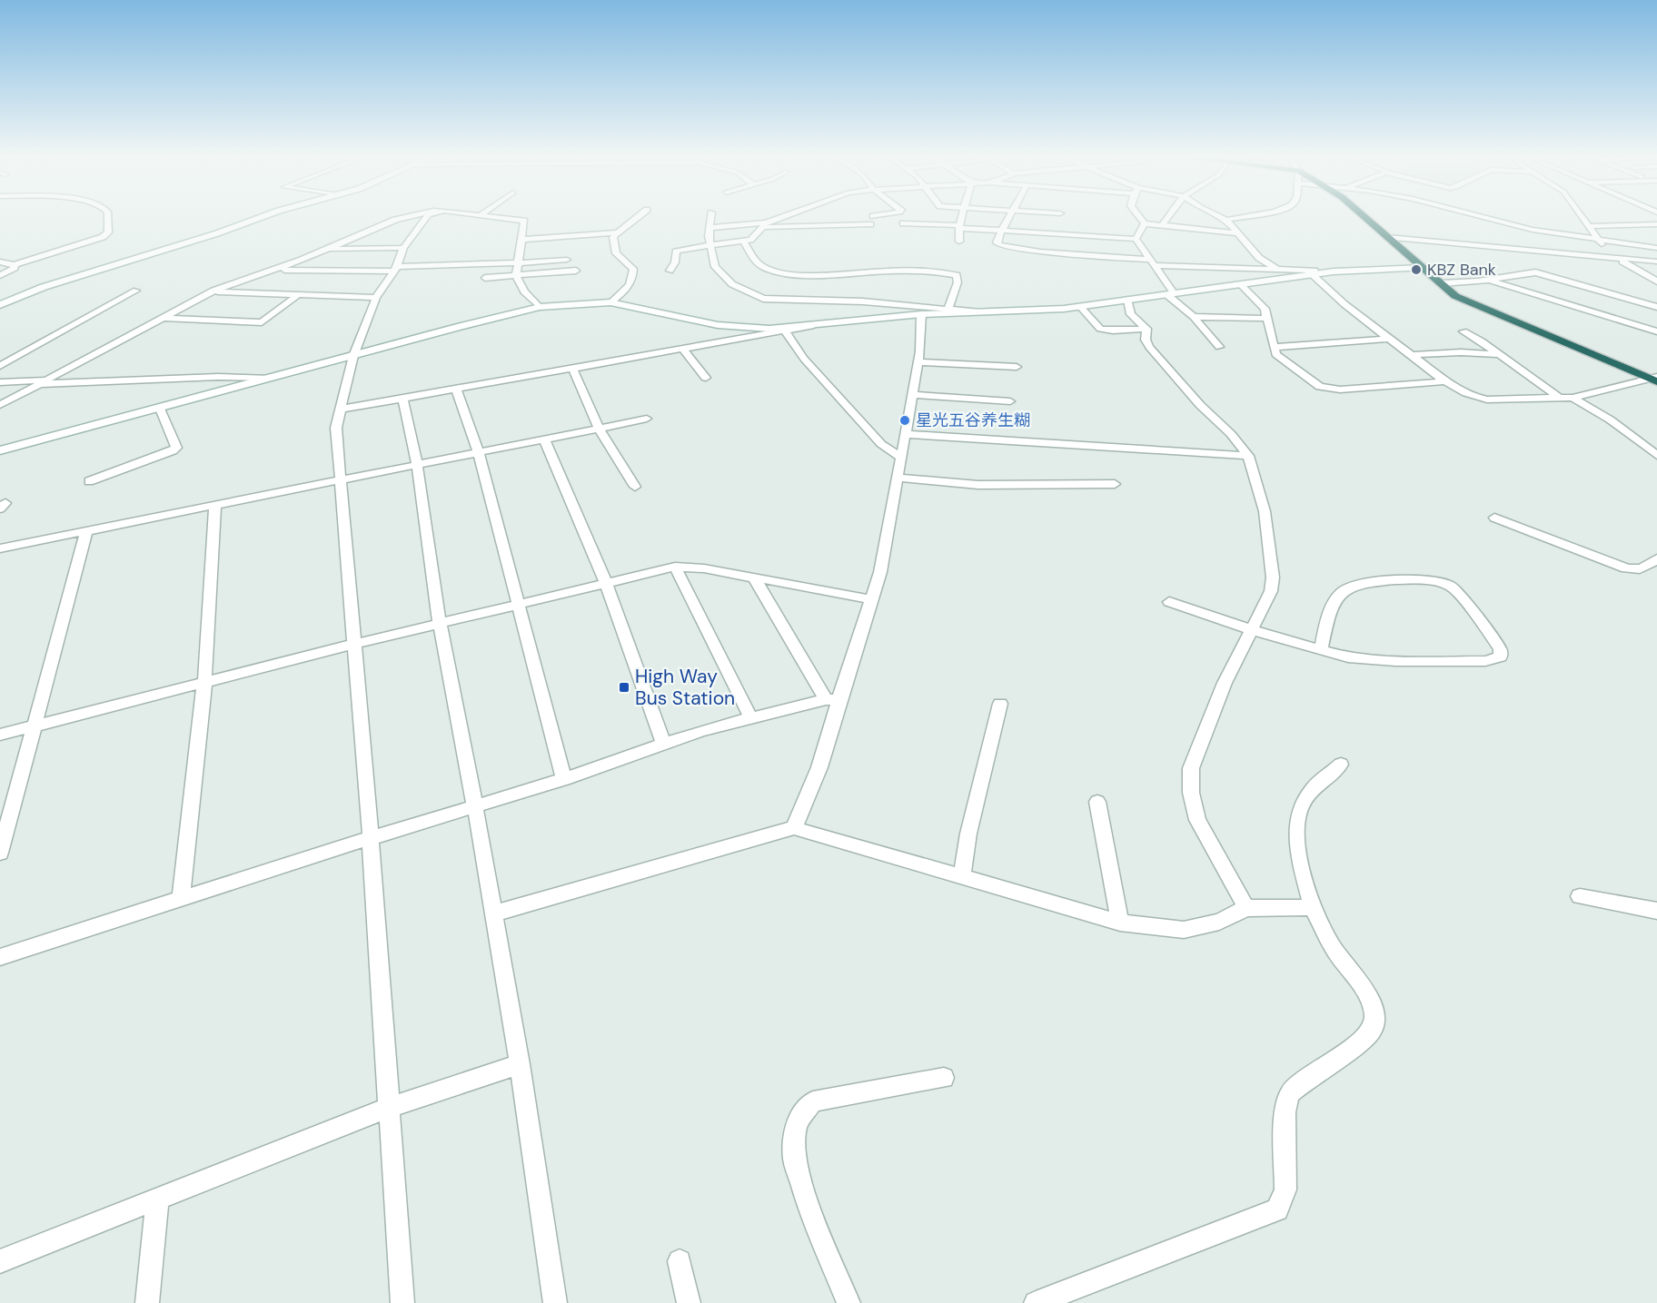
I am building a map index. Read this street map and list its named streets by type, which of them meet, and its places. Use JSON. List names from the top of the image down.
{
  "places": {
    "other": ["KBZ Bank", "星光五谷养生糊"],
    "transit": ["High Way Bus Station"]
  }
}
